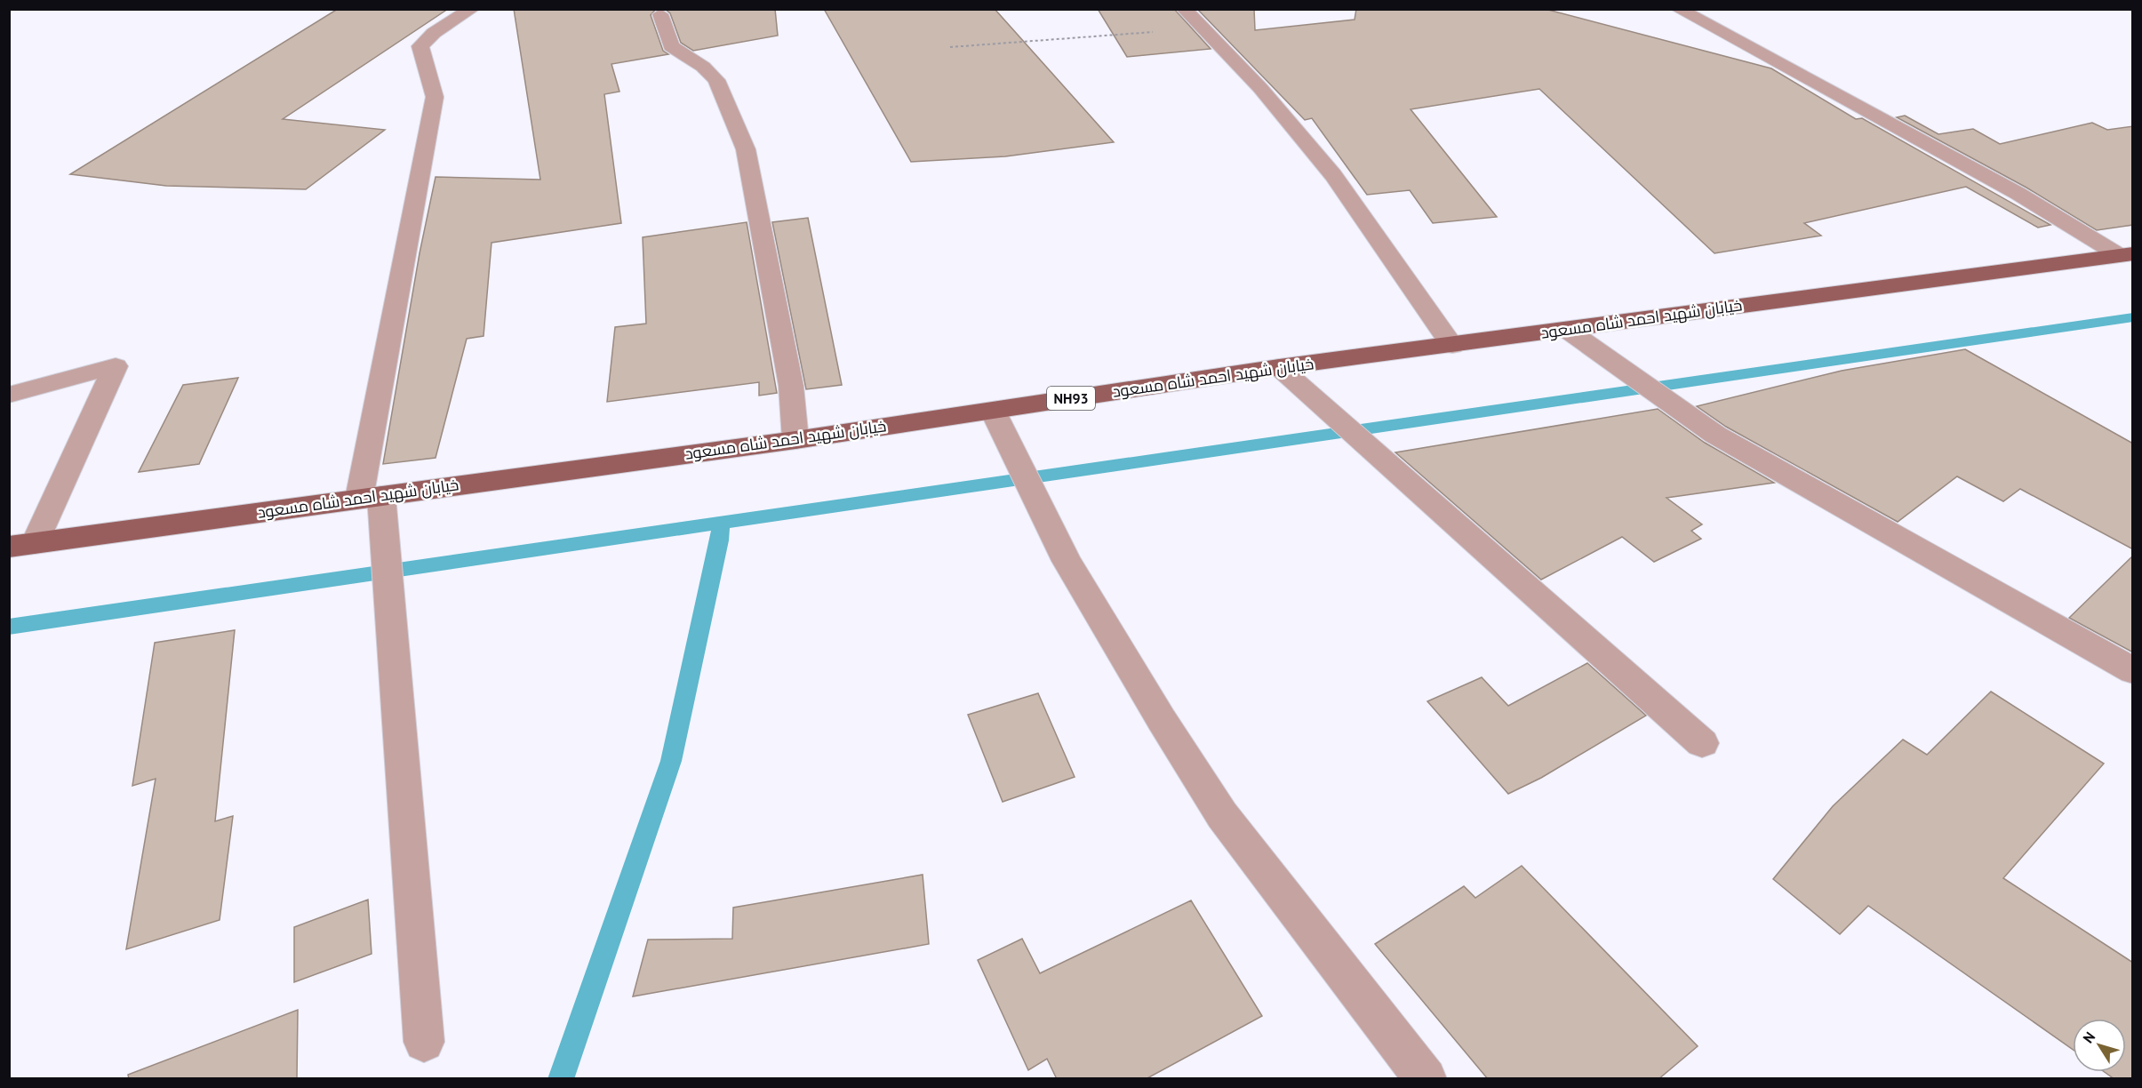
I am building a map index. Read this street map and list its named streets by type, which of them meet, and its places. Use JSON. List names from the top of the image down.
{
  "streets": {
    "main road": ["خیابان شهید احمد شاه مسعود", "NH93"]
  },
  "north": "top left"
}
